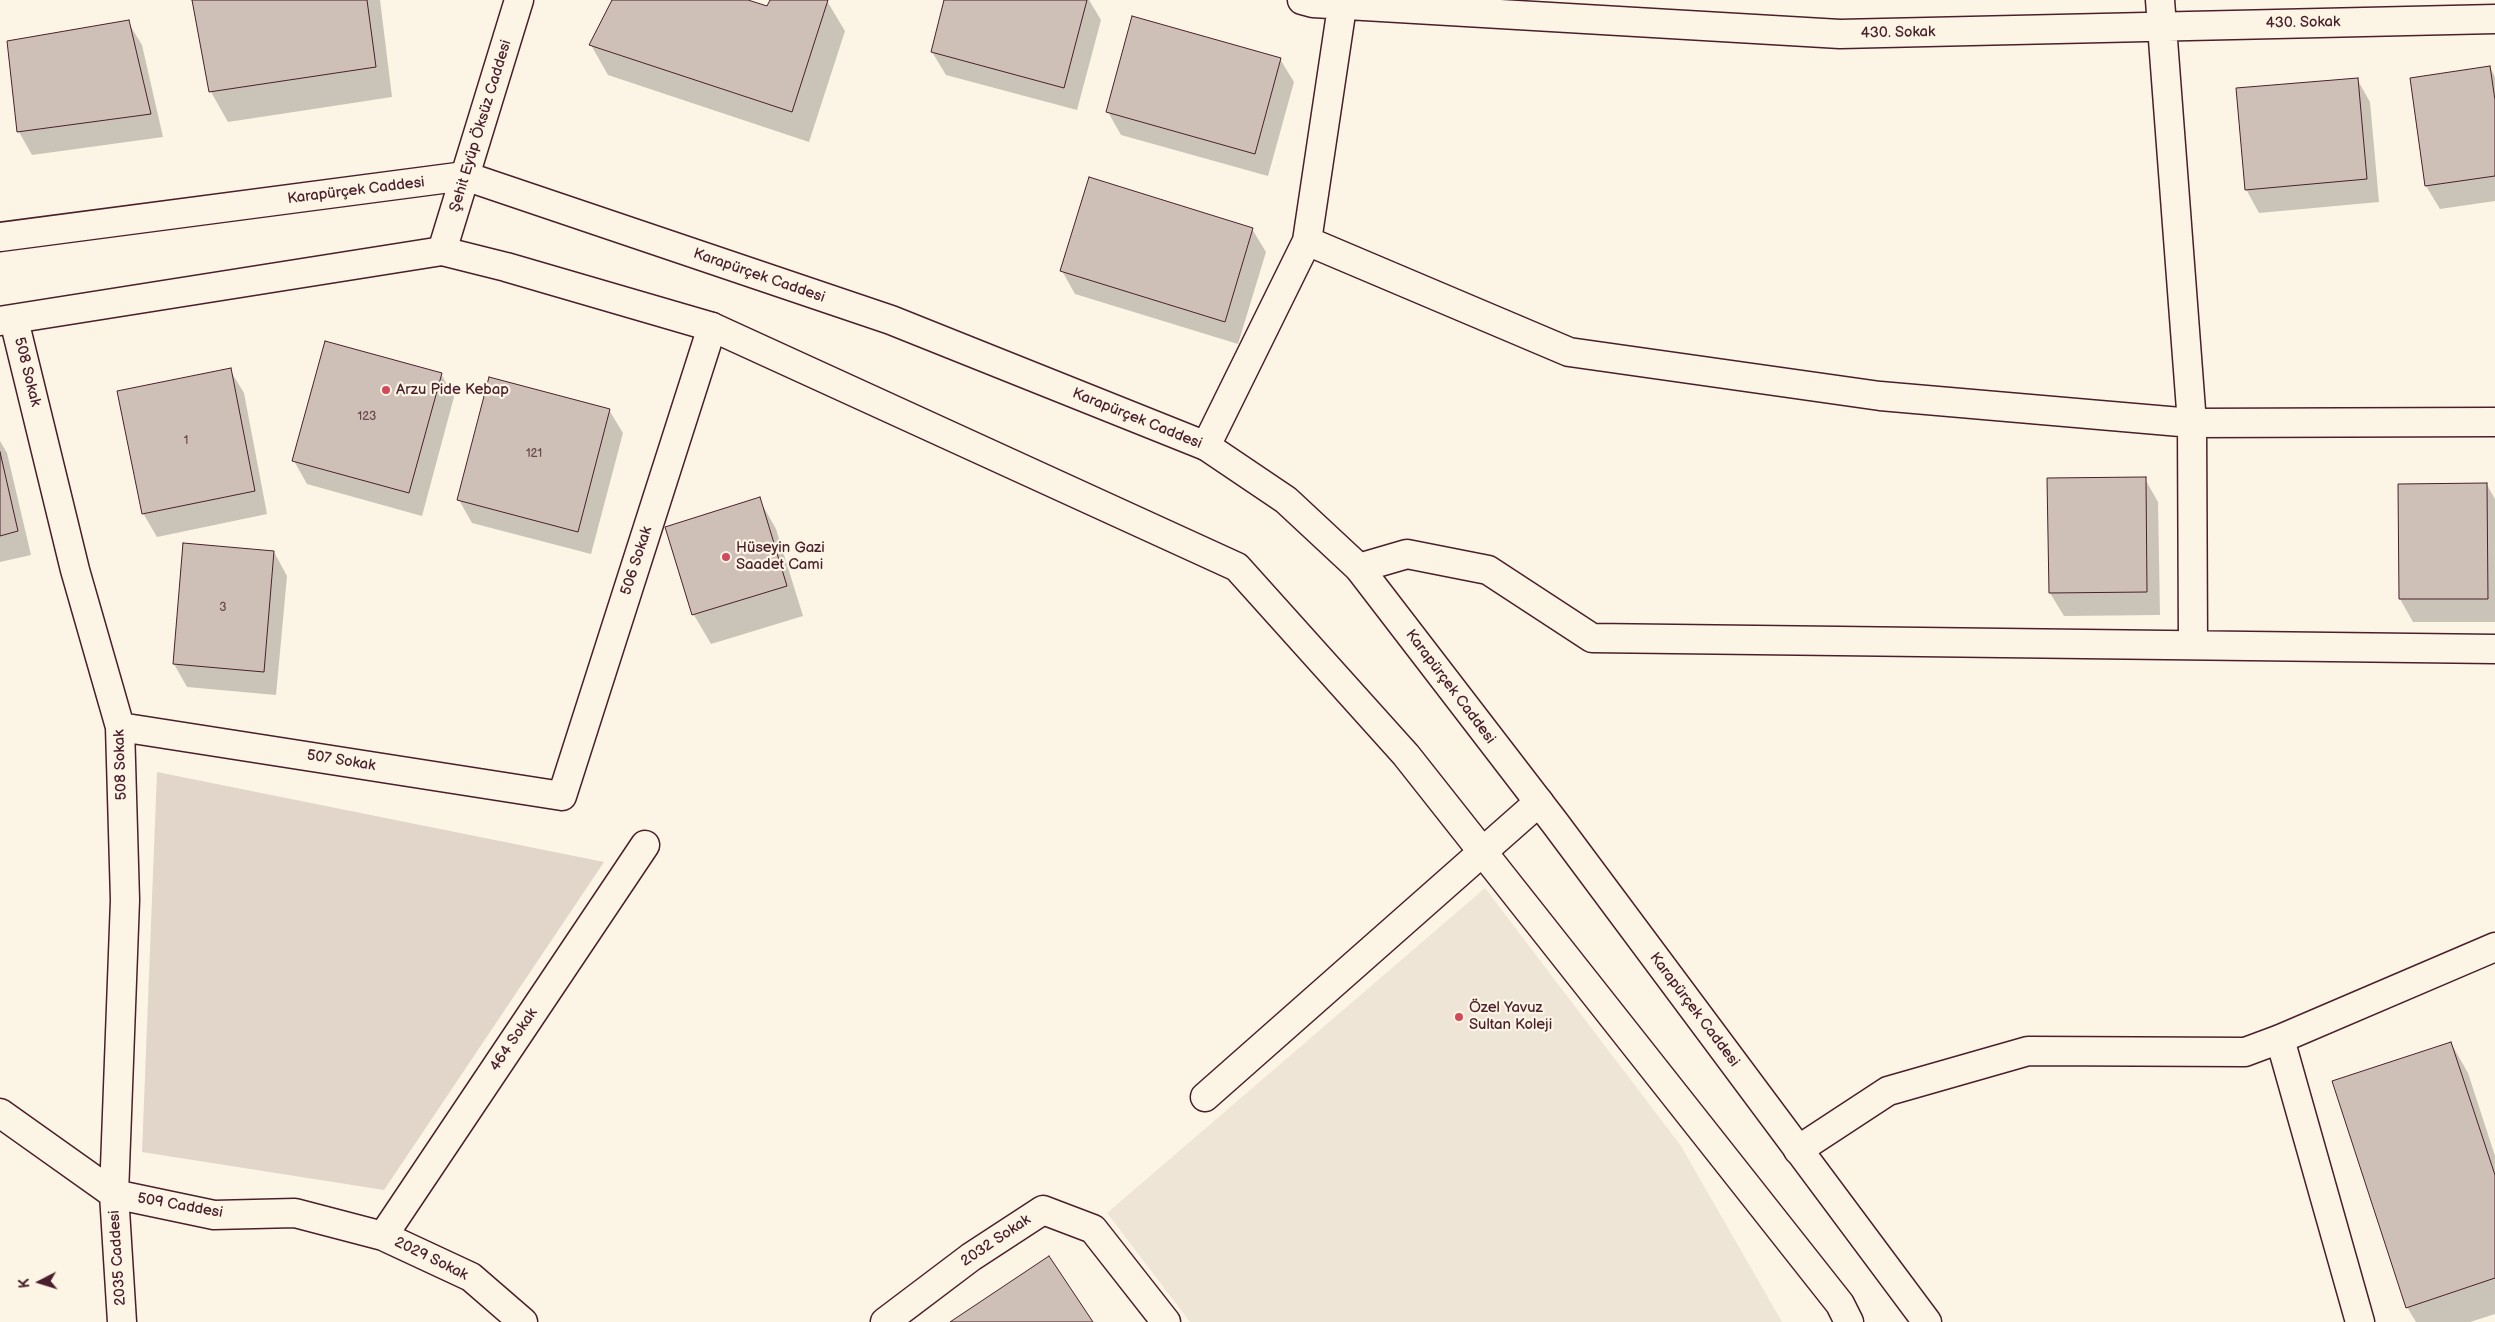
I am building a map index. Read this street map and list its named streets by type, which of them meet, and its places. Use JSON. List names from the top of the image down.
{
  "streets": {
    "street": [
      "430. Sokak",
      "Şehit Eyüp Öksüz Caddesi",
      "Karapürçek Caddesi",
      "508 Sokak",
      "506 Sokak",
      "507 Sokak",
      "464 Sokak",
      "509 Caddesi",
      "2032 Sokak",
      "2035 Caddesi",
      "2029 Sokak"
    ]
  },
  "crossings": [
    ["Şehit Eyüp Öksüz Caddesi", "Karapürçek Caddesi"],
    ["508 Sokak", "507 Sokak"],
    ["508 Sokak", "509 Caddesi"],
    ["508 Sokak", "2035 Caddesi"],
    ["506 Sokak", "507 Sokak"],
    ["464 Sokak", "509 Caddesi"],
    ["464 Sokak", "2029 Sokak"],
    ["509 Caddesi", "2035 Caddesi"],
    ["509 Caddesi", "2029 Sokak"]
  ],
  "places": ["Arzu Pide Kebap", "Hüseyin Gazi Saadet Cami", "Özel Yavuz Sultan Koleji"],
  "house_numbers": [
    "123",
    "1",
    "121",
    "3"
  ],
  "north": "left"
}
